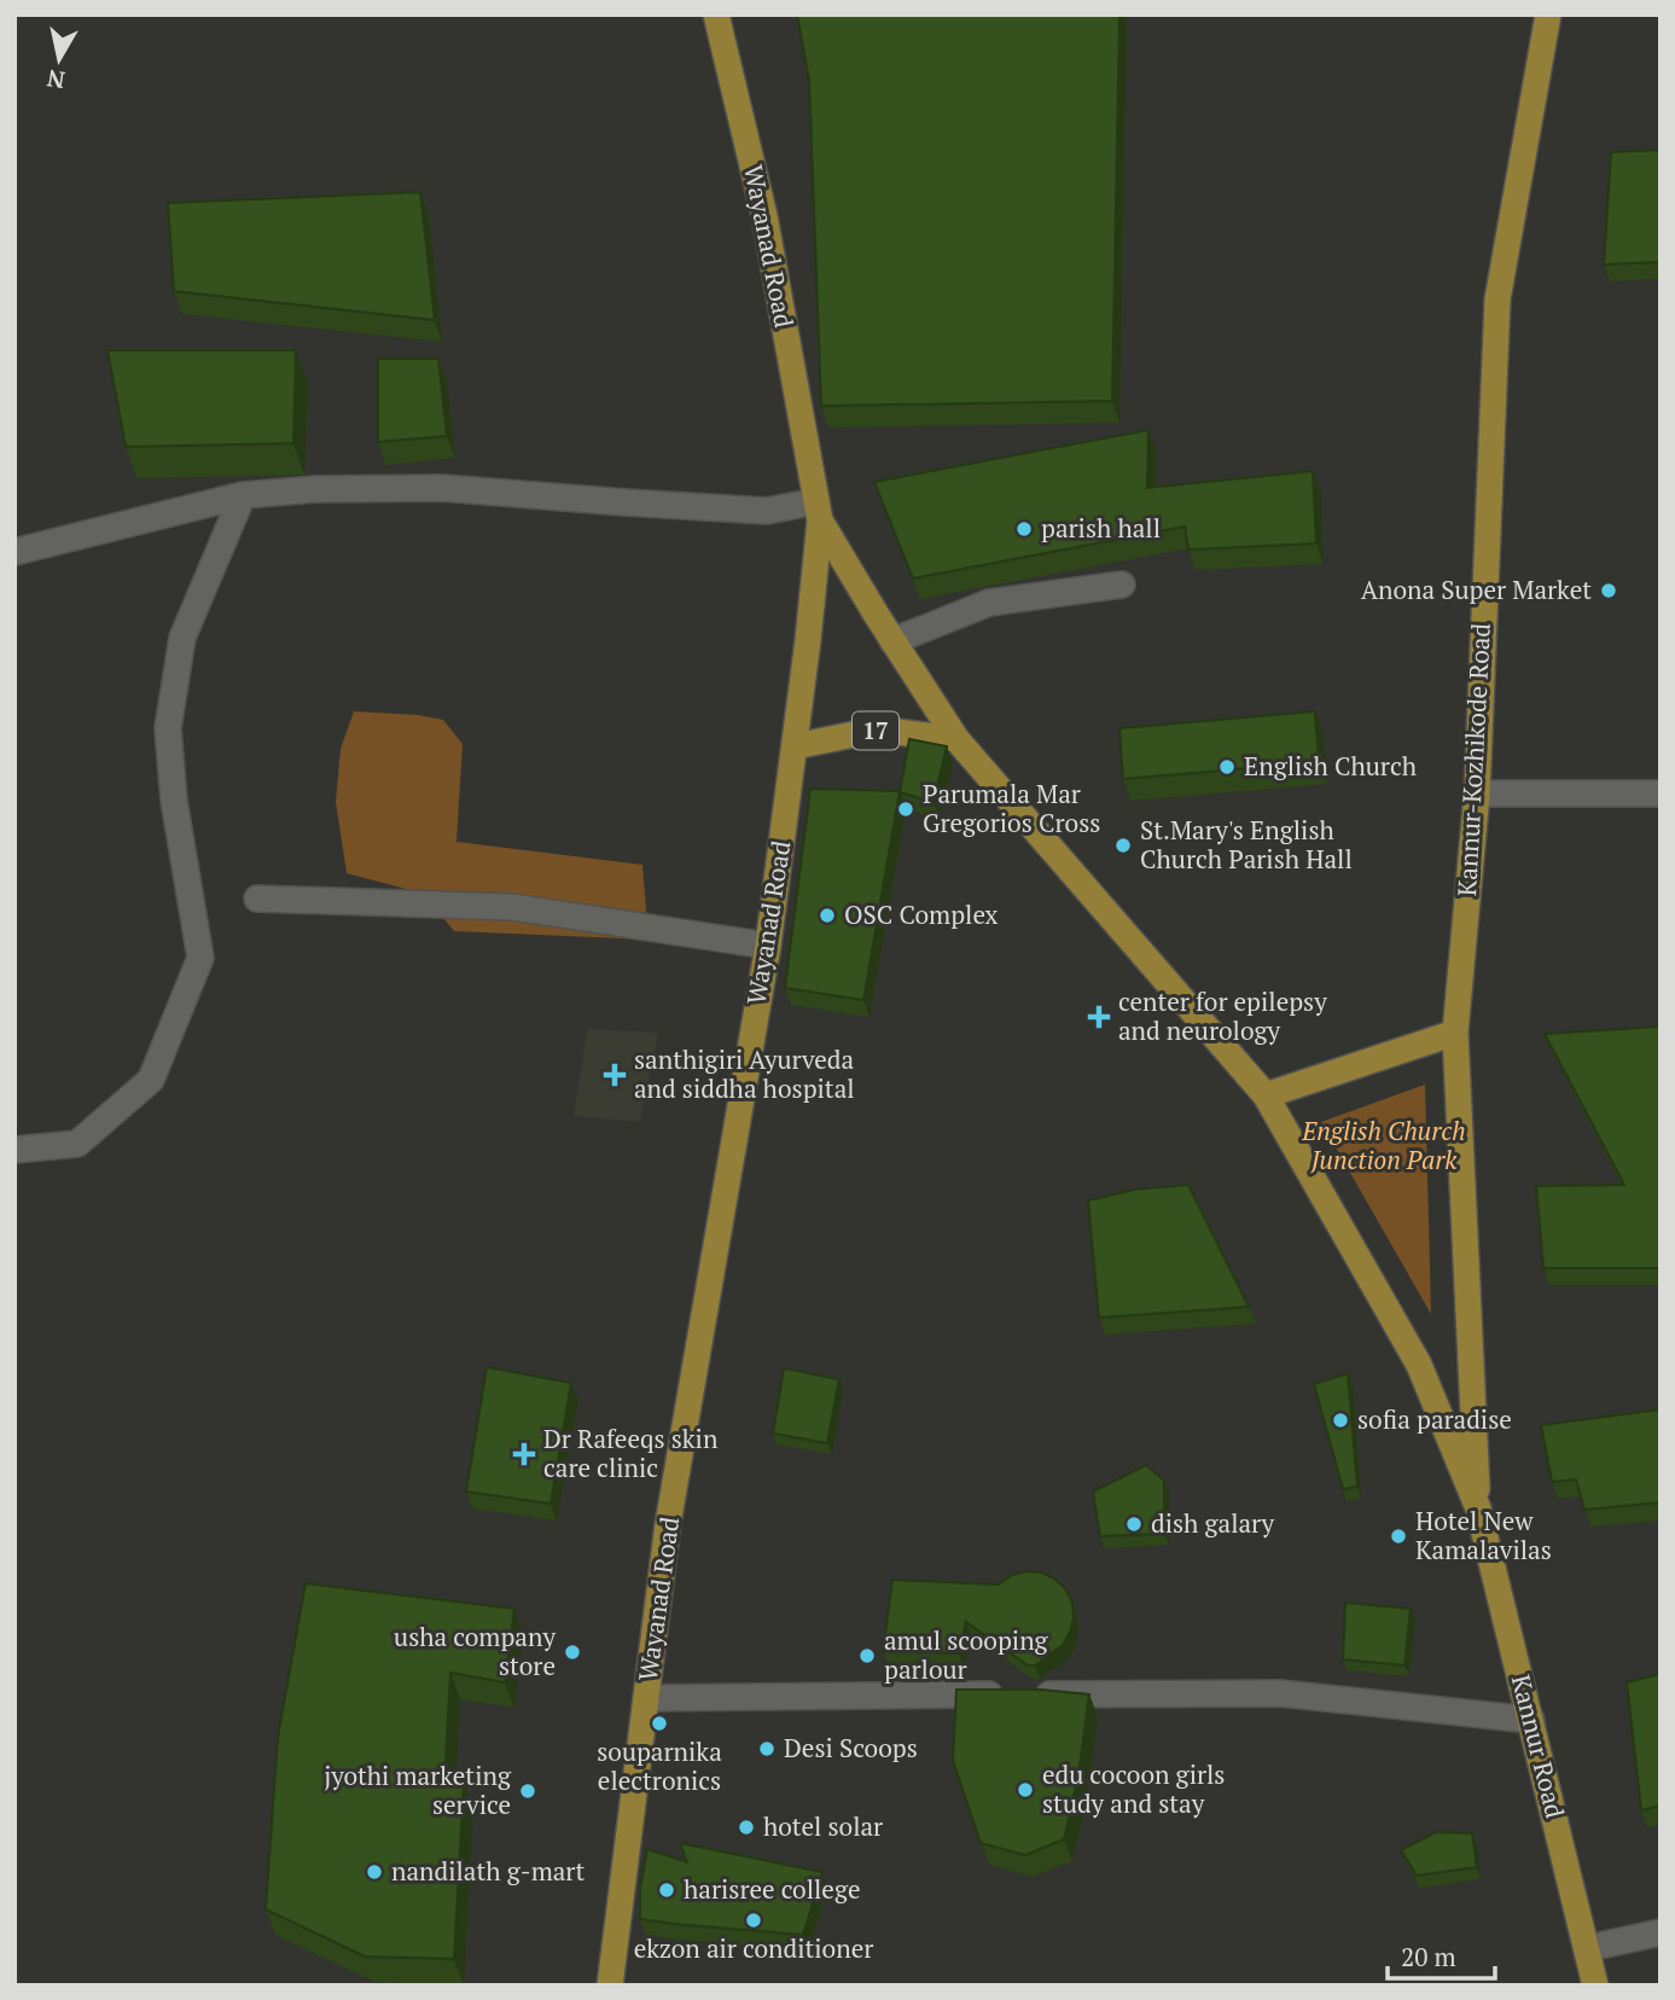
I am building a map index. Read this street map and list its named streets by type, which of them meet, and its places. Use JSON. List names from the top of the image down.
{
  "streets": {
    "main road": [
      "Wayanad Road",
      "17",
      "Kannur-Kozhikode Road",
      "Kannur Road"
    ]
  },
  "crossings": [
    ["Wayanad Road", "17"],
    ["Kannur-Kozhikode Road", "Kannur Road"]
  ],
  "parks": ["English Church Junction Park"],
  "places": {
    "other": [
      "parish hall",
      "Anona Super Market",
      "English Church",
      "Parumala Mar Gregorios Cross",
      "St.Mary's English Church Parish Hall",
      "OSC Complex",
      "sofia paradise",
      "dish galary",
      "Hotel New Kamalavilas",
      "usha company store",
      "amul scooping parlour",
      "souparnika electronics",
      "Desi Scoops",
      "edu cocoon girls study and stay",
      "jyothi marketing service",
      "hotel solar",
      "nandilath g-mart",
      "harisree college",
      "ekzon air conditioner"
    ],
    "health": ["center for epilepsy and neurology", "santhigiri Ayurveda and siddha hospital", "Dr Rafeeqs skin care clinic"]
  },
  "scale_bar": "20 m",
  "north": "bottom"
}
